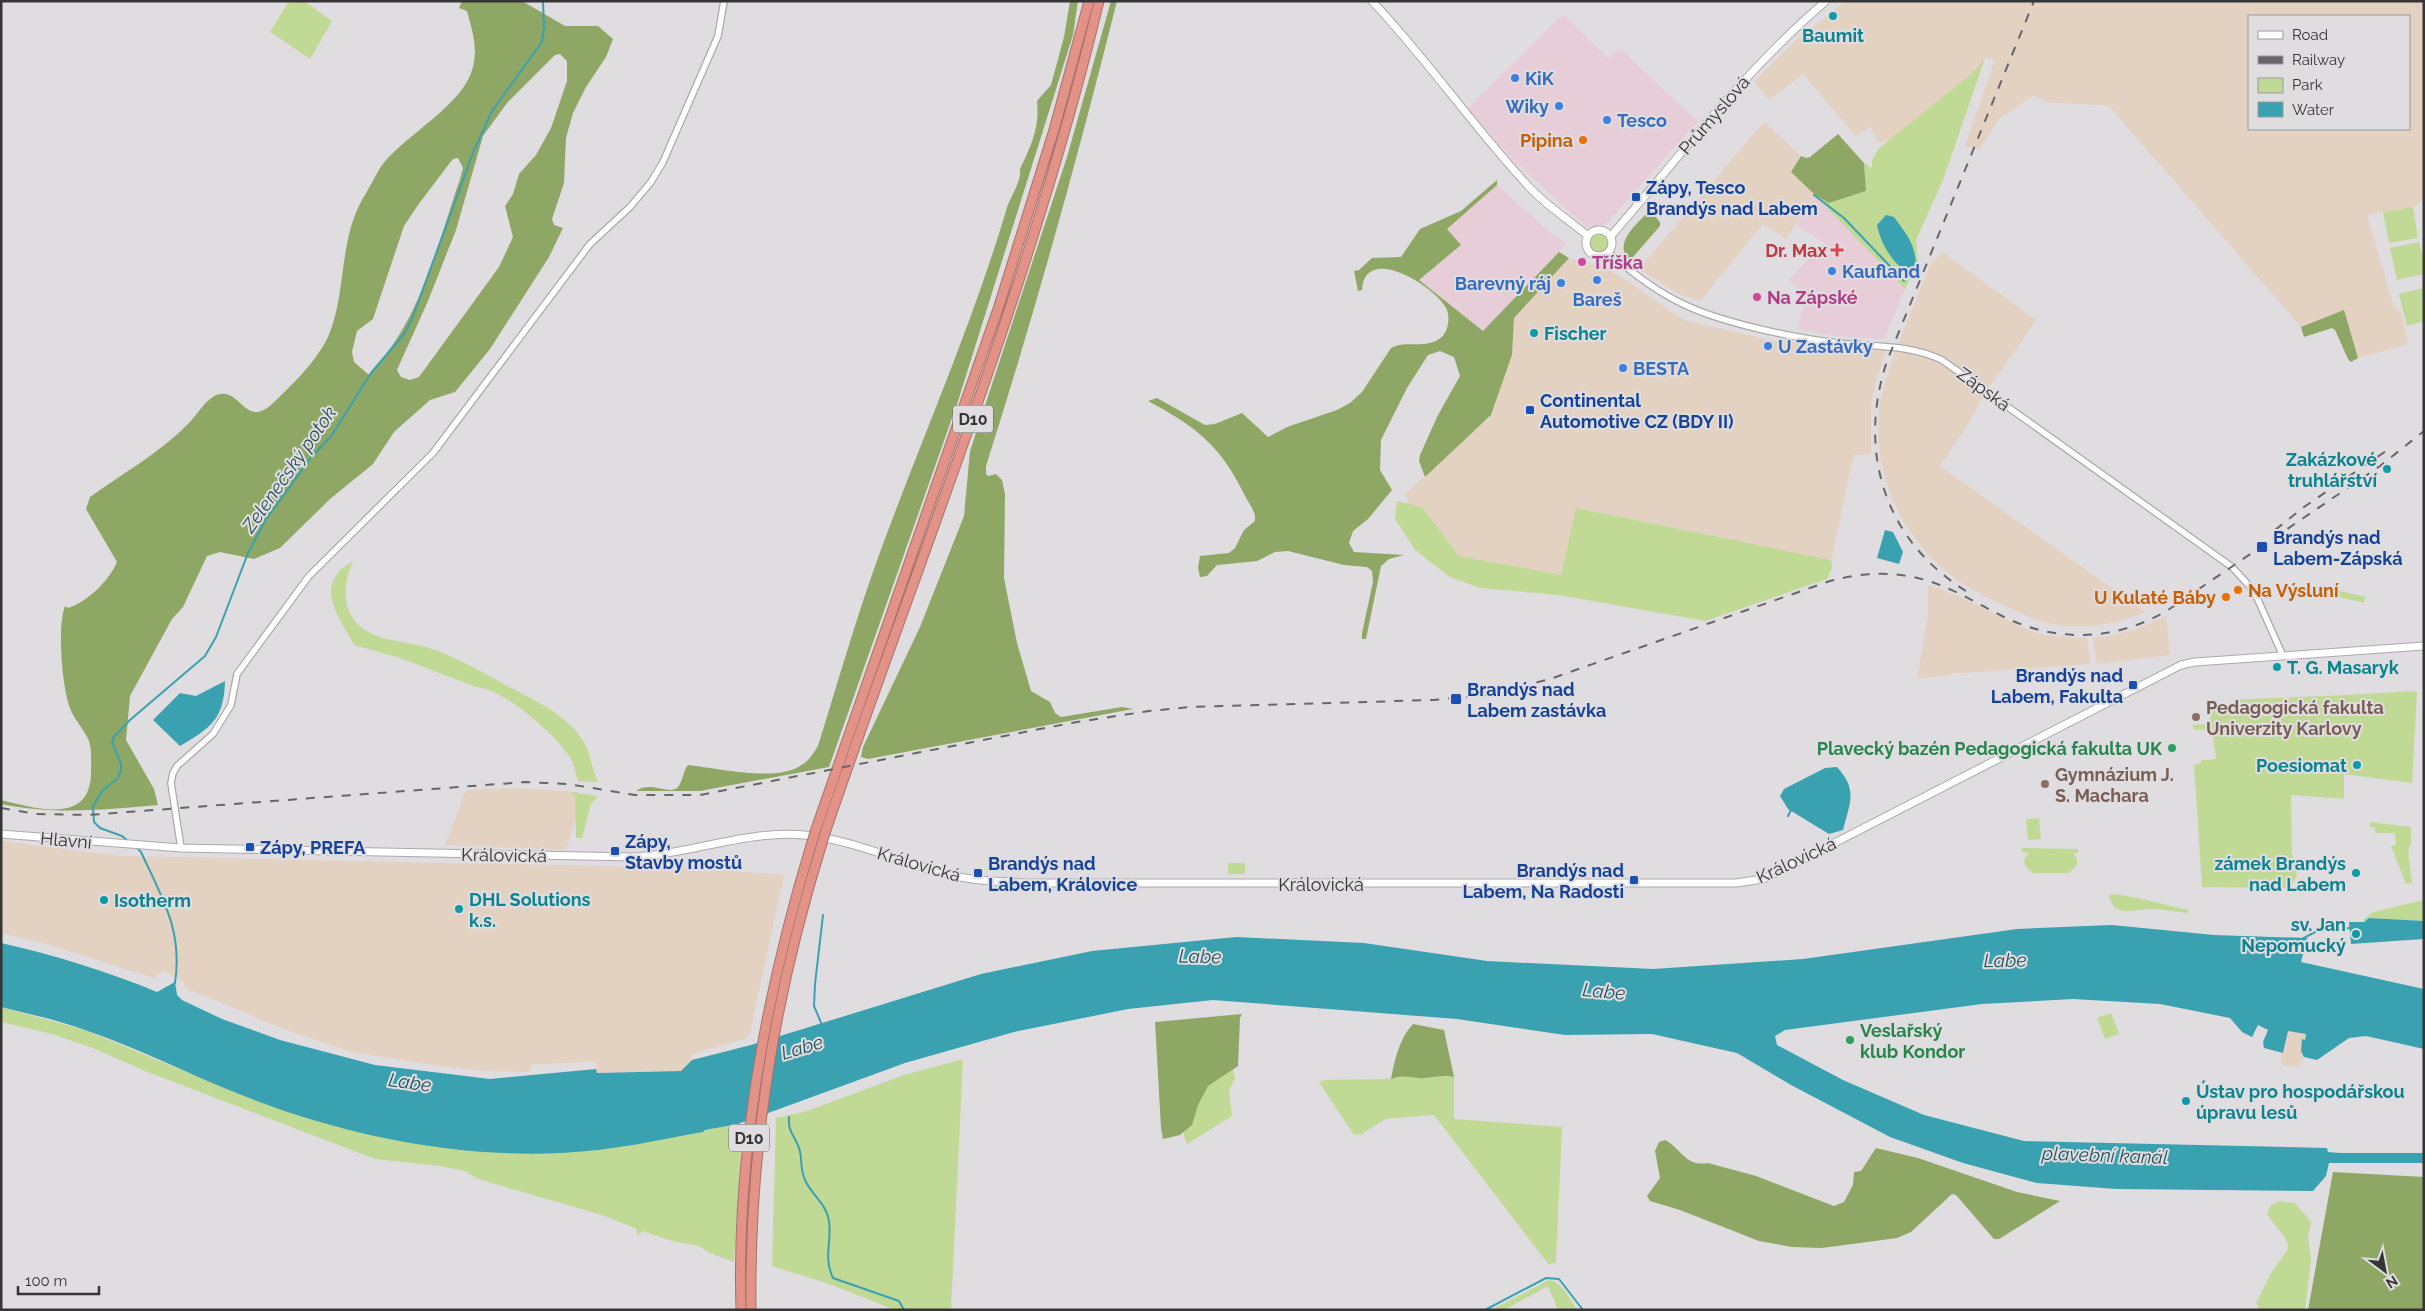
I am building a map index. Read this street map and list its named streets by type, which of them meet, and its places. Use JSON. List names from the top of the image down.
{
  "streets": {
    "highway": ["D10"],
    "main road": ["Průmyslová", "Hlavní", "Královická"],
    "street": ["Zápská"]
  },
  "crossings": [
    ["Průmyslová", "Zápská"],
    ["Zápská", "Královická"],
    ["Hlavní", "Královická"]
  ],
  "water": ["Zelenečský potok", "Labe", "plavební kanál"],
  "places": {
    "other": [
      "Baumit",
      "KiK",
      "Wiky",
      "Tesco",
      "Pipina",
      "Tříška",
      "Kaufland",
      "Bareš",
      "Barevný ráj",
      "Na Zápské",
      "Fischer",
      "U Zastávky",
      "BESTA",
      "Zakázkové truhlářství",
      "Na Výsluní",
      "U Kulaté Báby",
      "T. G. Masaryk",
      "Pedagogická fakulta Univerzity Karlovy",
      "Plavecký bazén Pedagogická fakulta UK",
      "Poesiomat",
      "Gymnázium J. S. Machara",
      "zámek Brandýs nad Labem",
      "Isotherm",
      "DHL Solutions k.s.",
      "sv. Jan Nepomucký",
      "Veslařský klub Kondor",
      "Ústav pro hospodářskou úpravu lesů"
    ],
    "transit": [
      "Zápy, Tesco Brandýs nad Labem",
      "Continental Automotive CZ (BDY II)",
      "Brandýs nad Labem-Zápská",
      "Brandýs nad Labem, Fakulta",
      "Brandýs nad Labem zastávka",
      "Zápy, PREFA",
      "Zápy, Stavby mostů",
      "Brandýs nad Labem, Královice",
      "Brandýs nad Labem, Na Radosti"
    ],
    "health": ["Dr. Max"]
  },
  "legend": [
    "Road",
    "Railway",
    "Park",
    "Water"
  ],
  "scale_bar": "100 m",
  "north": "bottom right"
}
